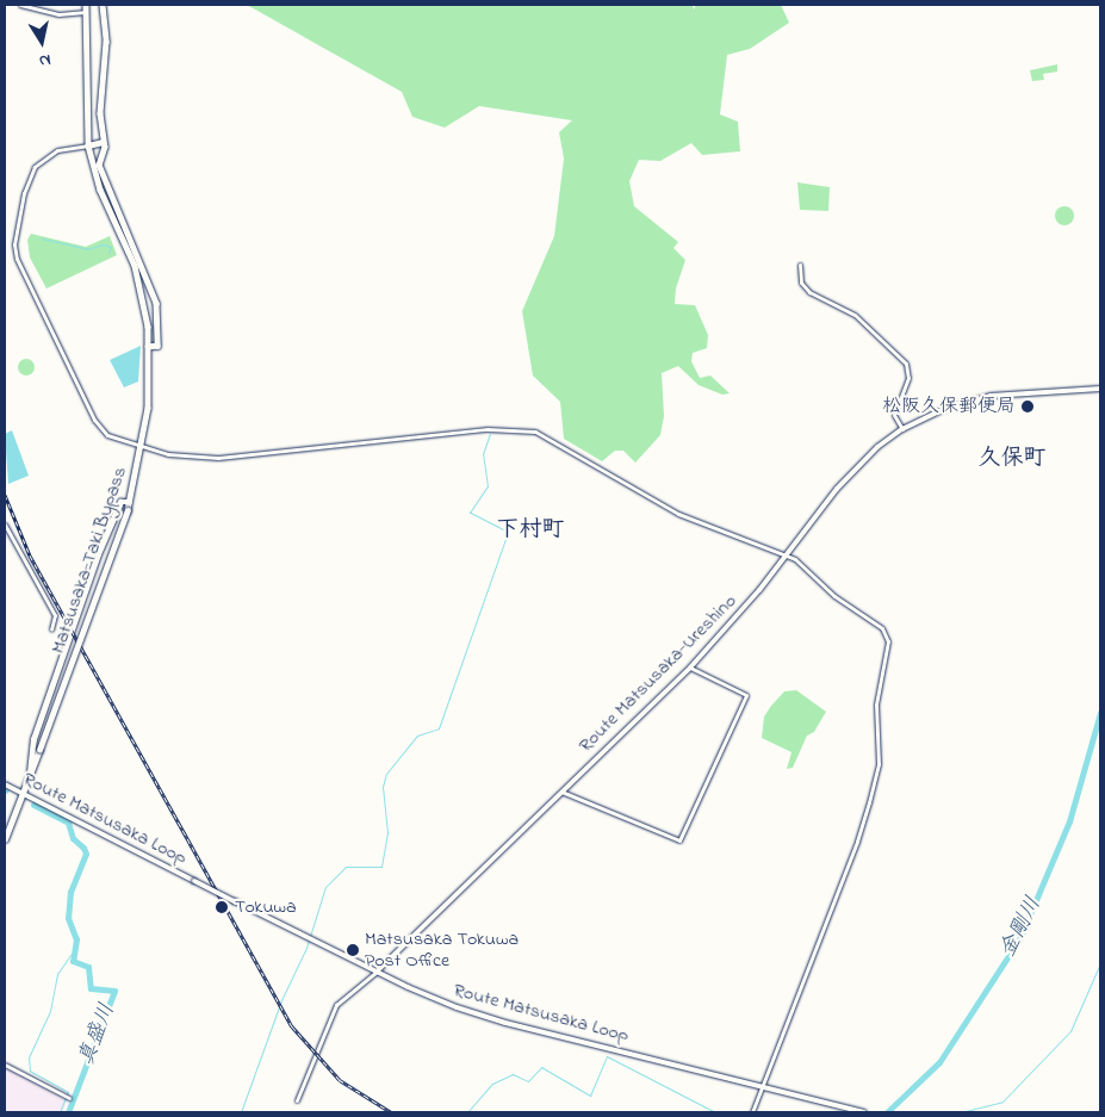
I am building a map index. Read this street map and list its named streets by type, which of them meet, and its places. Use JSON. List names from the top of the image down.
{
  "streets": {
    "main road": ["Matsusaka-Taki Bypass", "Route Matsusaka-Ureshino", "Route Matsusaka Loop"]
  },
  "crossings": [
    ["Matsusaka-Taki Bypass", "Route Matsusaka Loop"],
    ["Route Matsusaka-Ureshino", "Route Matsusaka Loop"]
  ],
  "districts": ["久保町", "下村町"],
  "water": ["金剛川", "真盛川"],
  "places": ["松阪久保郵便局", "Tokuwa", "Matsusaka Tokuwa Post Office"],
  "north": "bottom"
}
